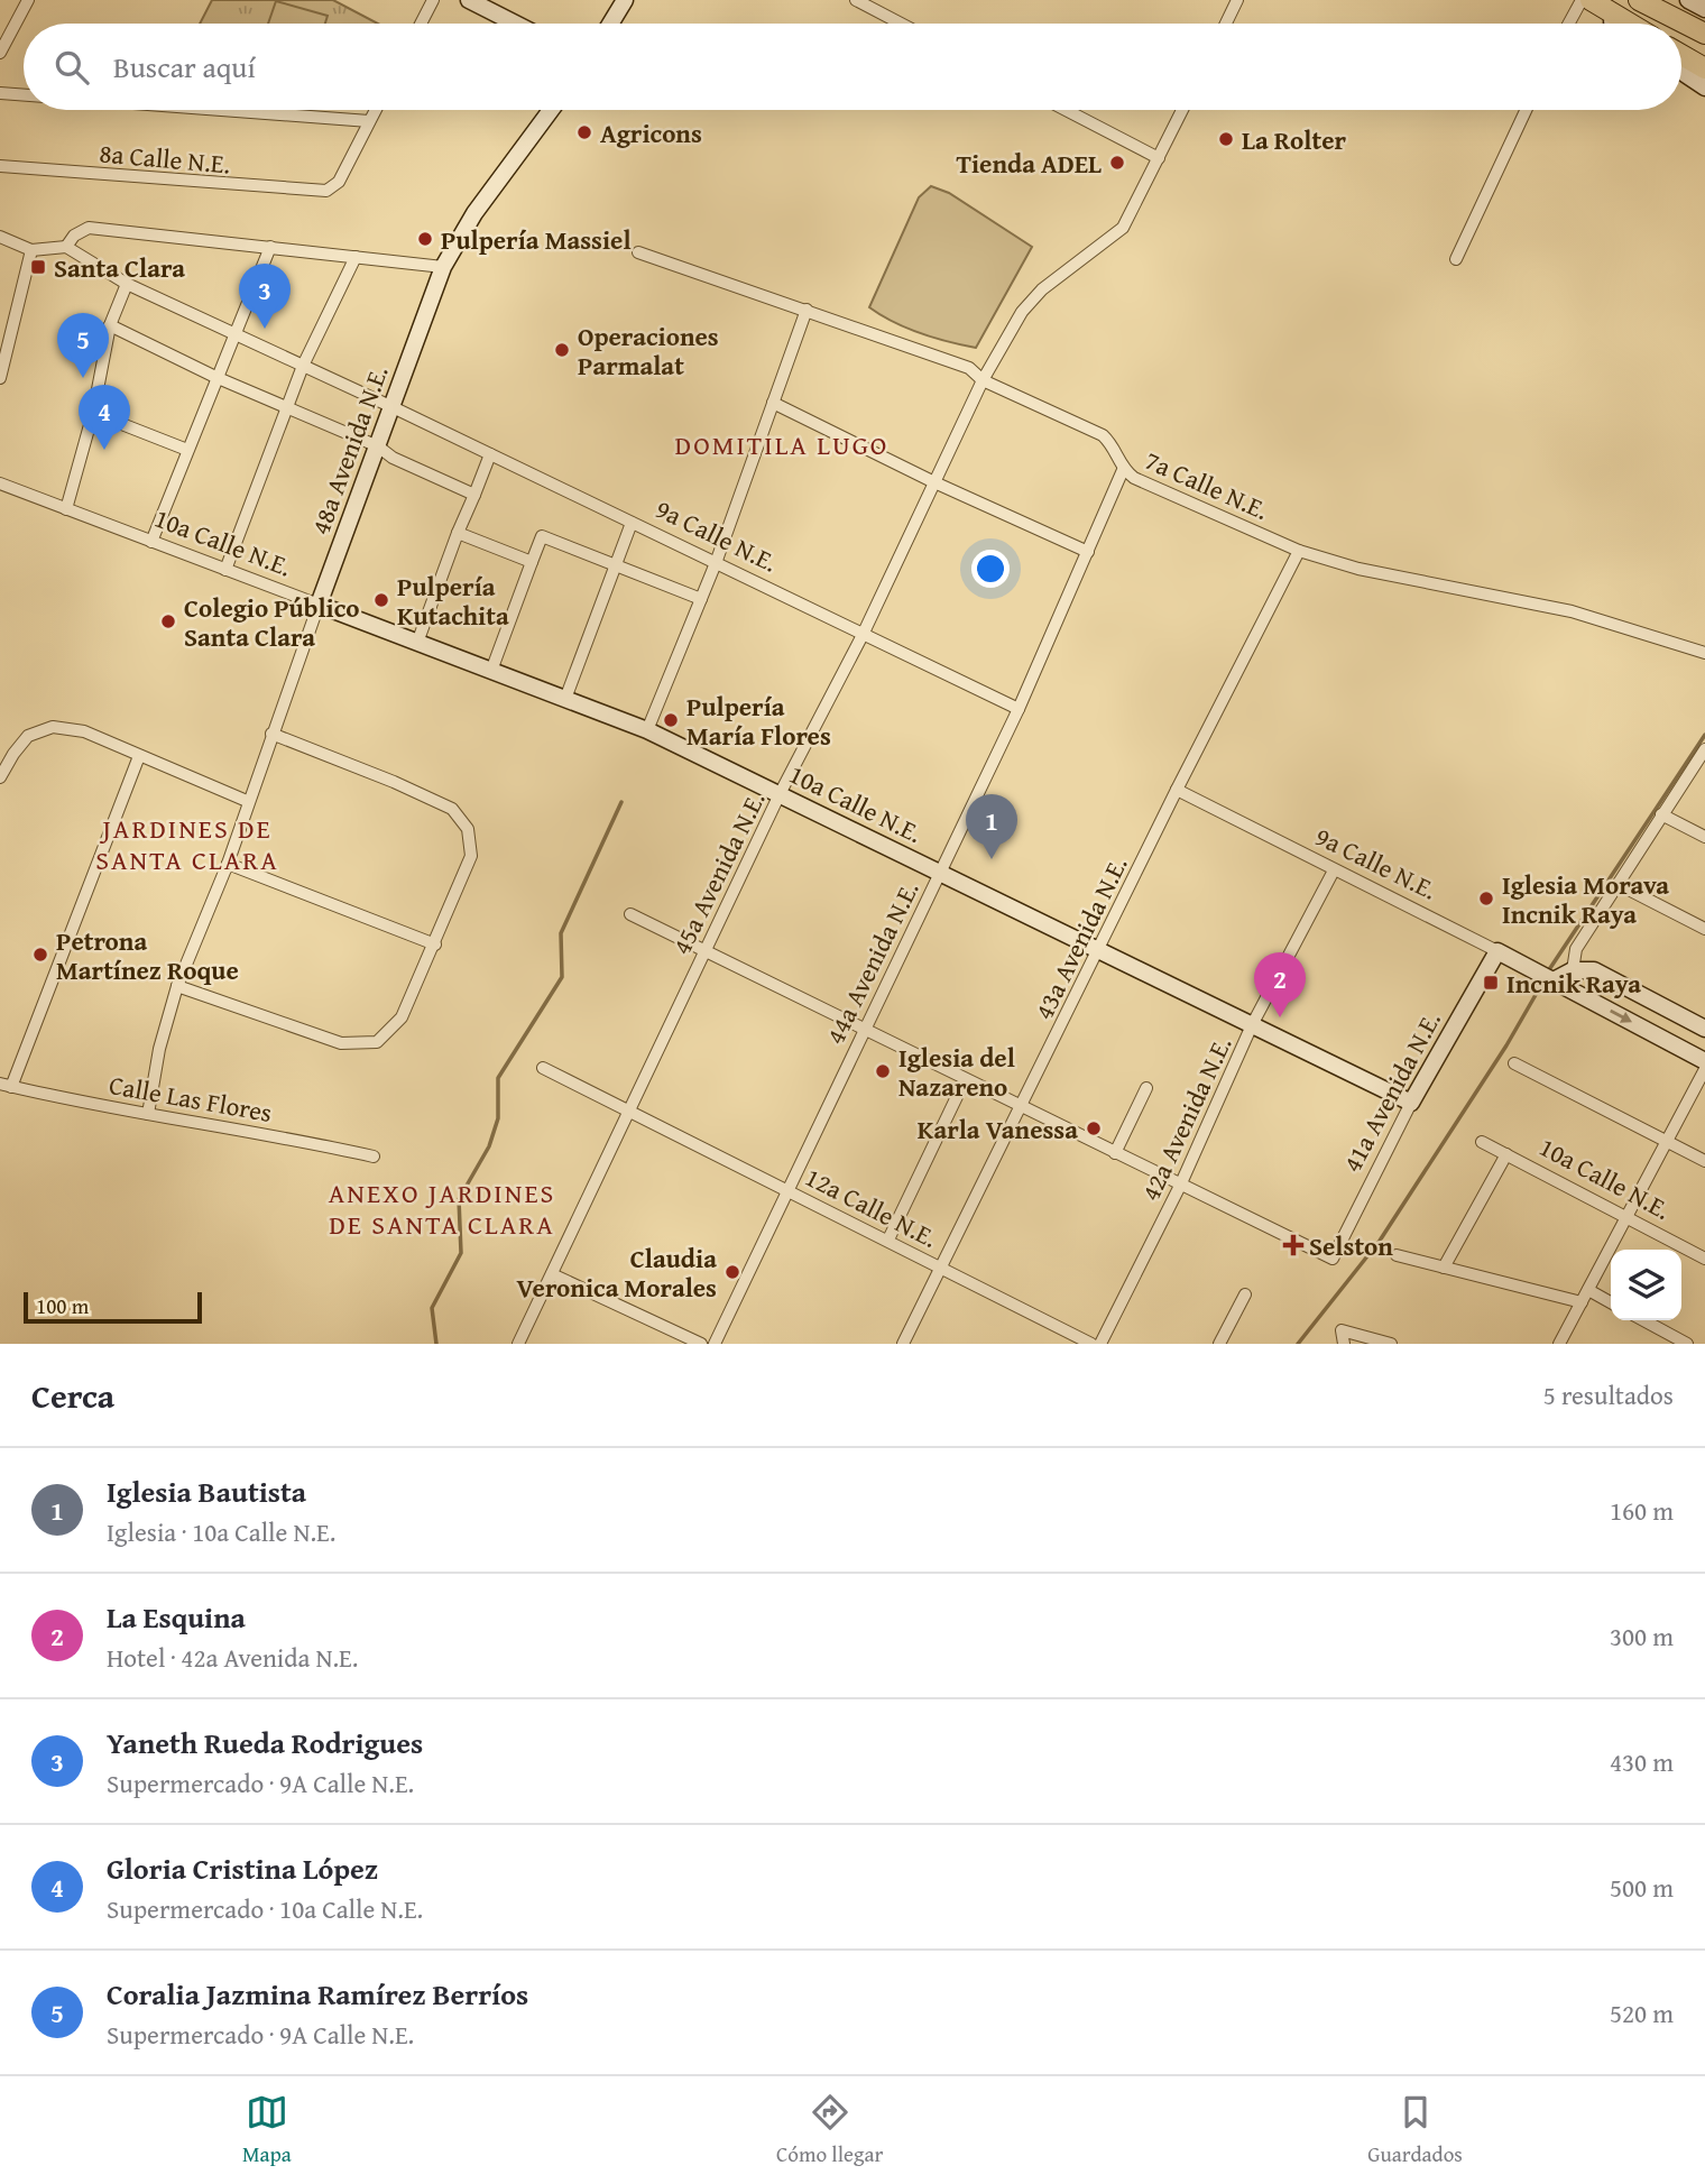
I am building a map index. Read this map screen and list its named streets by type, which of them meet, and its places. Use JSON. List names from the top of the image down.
{
  "streets": {
    "street": [
      "8a Calle N.E.",
      "48a Avenida N.E.",
      "7a Calle N.E.",
      "9a Calle N.E.",
      "10a Calle N.E.",
      "45a Avenida N.E.",
      "43a Avenida N.E.",
      "44a Avenida N.E.",
      "41a Avenida N.E.",
      "Calle Las Flores",
      "42a Avenida N.E.",
      "12a Calle N.E."
    ]
  },
  "crossings": [
    ["48a Avenida N.E.", "9a Calle N.E."],
    ["48a Avenida N.E.", "10a Calle N.E."],
    ["48a Avenida N.E.", "Calle Las Flores"],
    ["7a Calle N.E.", "45a Avenida N.E."],
    ["7a Calle N.E.", "43a Avenida N.E."],
    ["7a Calle N.E.", "44a Avenida N.E."],
    ["9a Calle N.E.", "45a Avenida N.E."],
    ["9a Calle N.E.", "43a Avenida N.E."],
    ["9a Calle N.E.", "44a Avenida N.E."],
    ["9a Calle N.E.", "41a Avenida N.E."],
    ["9a Calle N.E.", "42a Avenida N.E."],
    ["10a Calle N.E.", "45a Avenida N.E."],
    ["10a Calle N.E.", "43a Avenida N.E."],
    ["10a Calle N.E.", "44a Avenida N.E."],
    ["10a Calle N.E.", "41a Avenida N.E."],
    ["10a Calle N.E.", "42a Avenida N.E."],
    ["45a Avenida N.E.", "12a Calle N.E."],
    ["43a Avenida N.E.", "12a Calle N.E."],
    ["44a Avenida N.E.", "12a Calle N.E."],
    ["41a Avenida N.E.", "42a Avenida N.E."]
  ],
  "districts": ["DOMITILA LUGO", "JARDINES DE SANTA CLARA", "ANEXO JARDINES DE SANTA CLARA"],
  "places": {
    "other": [
      "Agricons",
      "La Rolter",
      "Tienda ADEL",
      "Pulpería Massiel",
      "Operaciones Parmalat",
      "Pulpería Kutachita",
      "Colegio Público Santa Clara",
      "Pulpería María Flores",
      "Iglesia Morava Incnik Raya",
      "Petrona Martínez Roque",
      "Iglesia del Nazareno",
      "Karla Vanessa",
      "Claudia Veronica Morales"
    ],
    "transit": ["Santa Clara", "Incnik Raya"],
    "health": ["Selston"]
  },
  "scale_bar": "100 m",
  "page": {
    "search": "Buscar aquí",
    "pins": [
      "3",
      "5",
      "4",
      "1",
      "2"
    ],
    "scale": "100 m",
    "heading": ["Cerca", "5 resultados"],
    "list": [
      {
        "mark": "1",
        "name": "Iglesia Bautista",
        "note": "Iglesia · 10a Calle N.E.",
        "value": "160 m"
      },
      {
        "mark": "2",
        "name": "La Esquina",
        "note": "Hotel · 42a Avenida N.E.",
        "value": "300 m"
      },
      {
        "mark": "3",
        "name": "Yaneth Rueda Rodrigues",
        "note": "Supermercado · 9A Calle N.E.",
        "value": "430 m"
      },
      {
        "mark": "4",
        "name": "Gloria Cristina López",
        "note": "Supermercado · 10a Calle N.E.",
        "value": "500 m"
      },
      {
        "mark": "5",
        "name": "Coralia Jazmina Ramírez Berríos",
        "note": "Supermercado · 9A Calle N.E.",
        "value": "520 m"
      }
    ],
    "nav": ["Mapa", "Cómo llegar", "Guardados"]
  }
}
